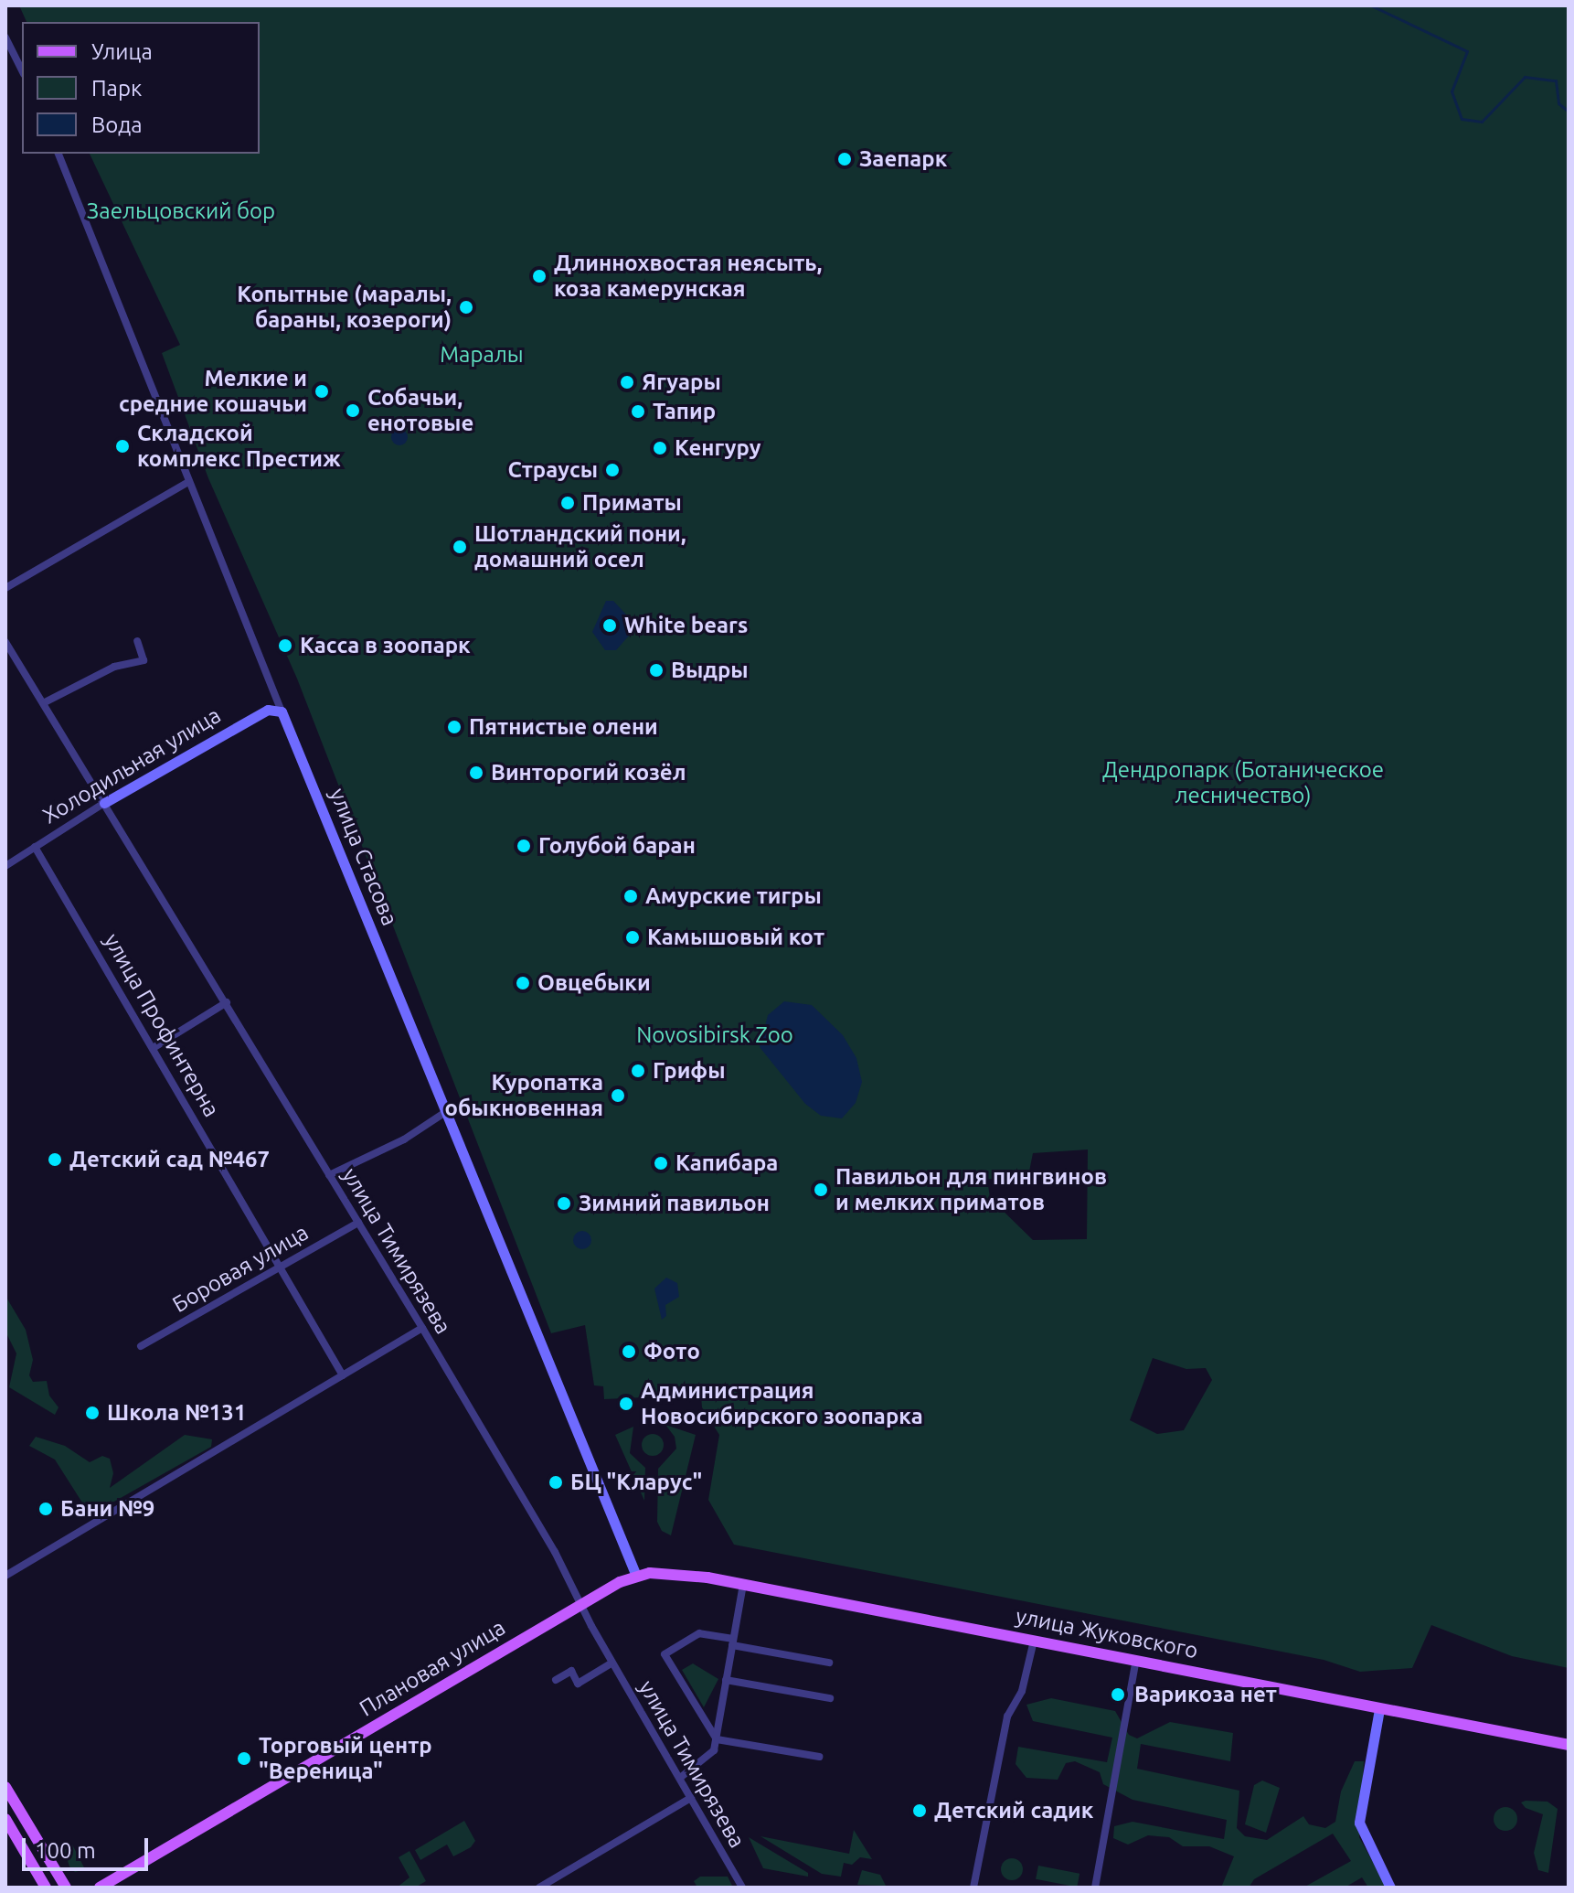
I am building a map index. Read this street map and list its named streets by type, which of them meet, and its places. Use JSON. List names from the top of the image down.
{
  "streets": {
    "main road": ["улица Жуковского", "Плановая улица"],
    "street": [
      "Холодильная улица",
      "улица Стасова",
      "улица Профинтерна",
      "улица Тимирязева",
      "Боровая улица"
    ]
  },
  "crossings": [
    ["Холодильная улица", "улица Стасова"],
    ["Холодильная улица", "улица Профинтерна"],
    ["Холодильная улица", "улица Тимирязева"],
    ["улица Стасова", "улица Жуковского"],
    ["улица Стасова", "Плановая улица"],
    ["улица Профинтерна", "Боровая улица"],
    ["улица Тимирязева", "Боровая улица"],
    ["улица Тимирязева", "Плановая улица"],
    ["улица Жуковского", "Плановая улица"]
  ],
  "parks": [
    "Заельцовский бор",
    "Маралы",
    "Дендропарк (Ботаническое лесничество)",
    "Novosibirsk Zoo"
  ],
  "places": [
    "Заепарк",
    "Длиннохвостая неясыть, коза камерунская",
    "Копытные (маралы, бараны, козероги)",
    "Ягуары",
    "Мелкие и средние кошачьи",
    "Собачьи, енотовые",
    "Тапир",
    "Складской комплекс Престиж",
    "Кенгуру",
    "Страусы",
    "Приматы",
    "Шотландский пони, домашний осел",
    "White bears",
    "Касса в зоопарк",
    "Выдры",
    "Пятнистые олени",
    "Винторогий козёл",
    "Голубой баран",
    "Амурские тигры",
    "Камышовый кот",
    "Овцебыки",
    "Грифы",
    "Куропатка обыкновенная",
    "Детский сад №467",
    "Капибара",
    "Павильон для пингвинов и мелких приматов",
    "Зимний павильон",
    "Фото",
    "Администрация Новосибирского зоопарка",
    "Школа №131",
    "БЦ \"Кларус\"",
    "Бани №9",
    "Варикоза нет",
    "Торговый центр \"Вереница\"",
    "Детский садик"
  ],
  "legend": ["Улица", "Парк", "Вода"],
  "scale_bar": "100 m"
}
